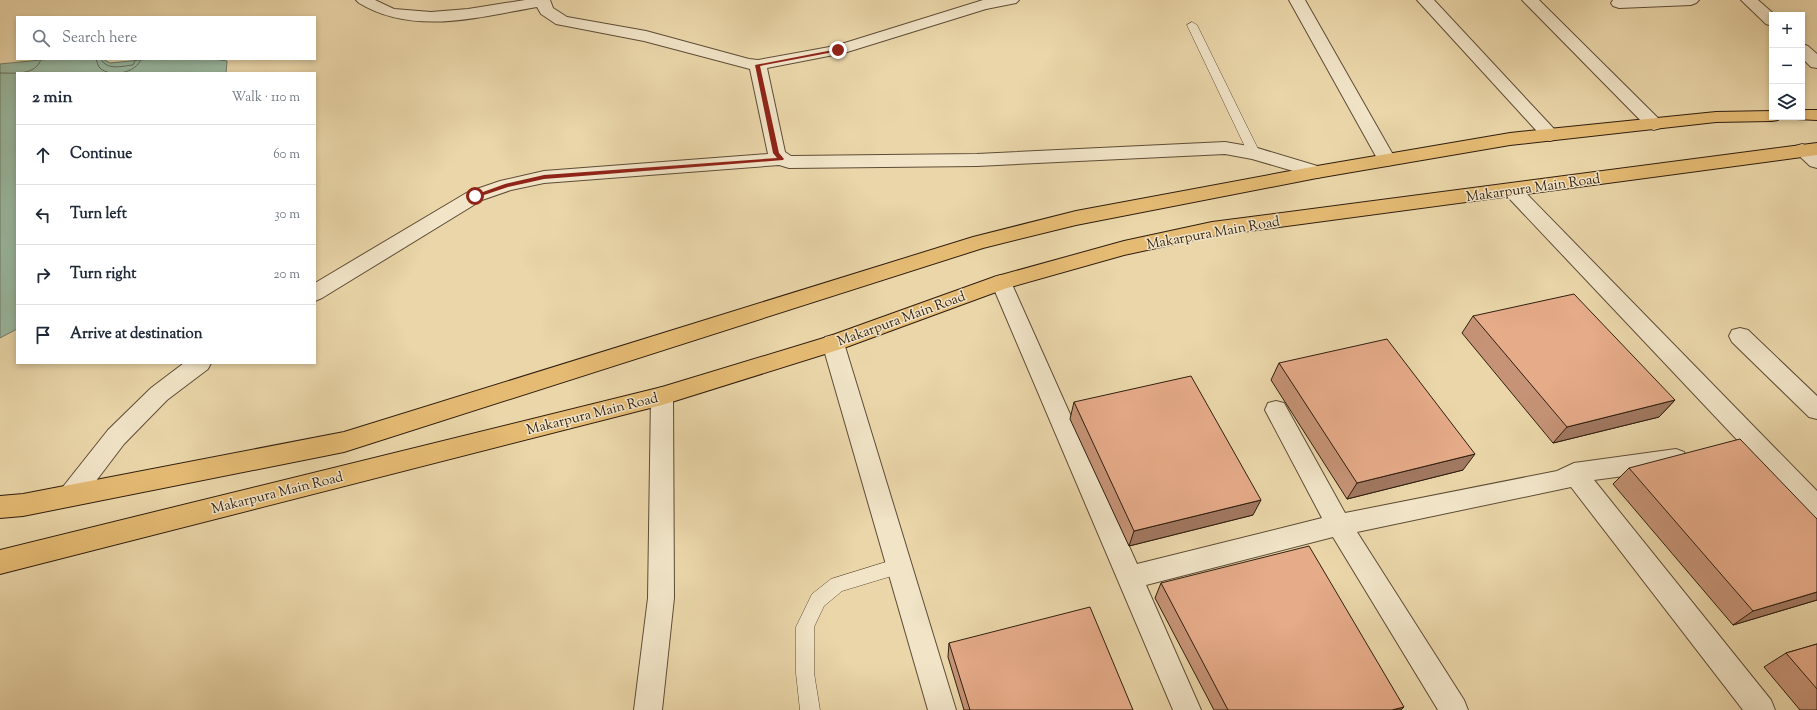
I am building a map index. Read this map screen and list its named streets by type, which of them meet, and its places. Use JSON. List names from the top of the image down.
{
  "streets": {
    "highway": ["Makarpura Main Road"]
  },
  "page": {
    "map_buttons": ["+", "−"],
    "search": "Search here",
    "heading": ["2 min", "Walk · 110 m"],
    "list": [
      ["Continue", "60 m"],
      ["Turn left", "30 m"],
      ["Turn right", "20 m"],
      "Arrive at destination"
    ]
  }
}
